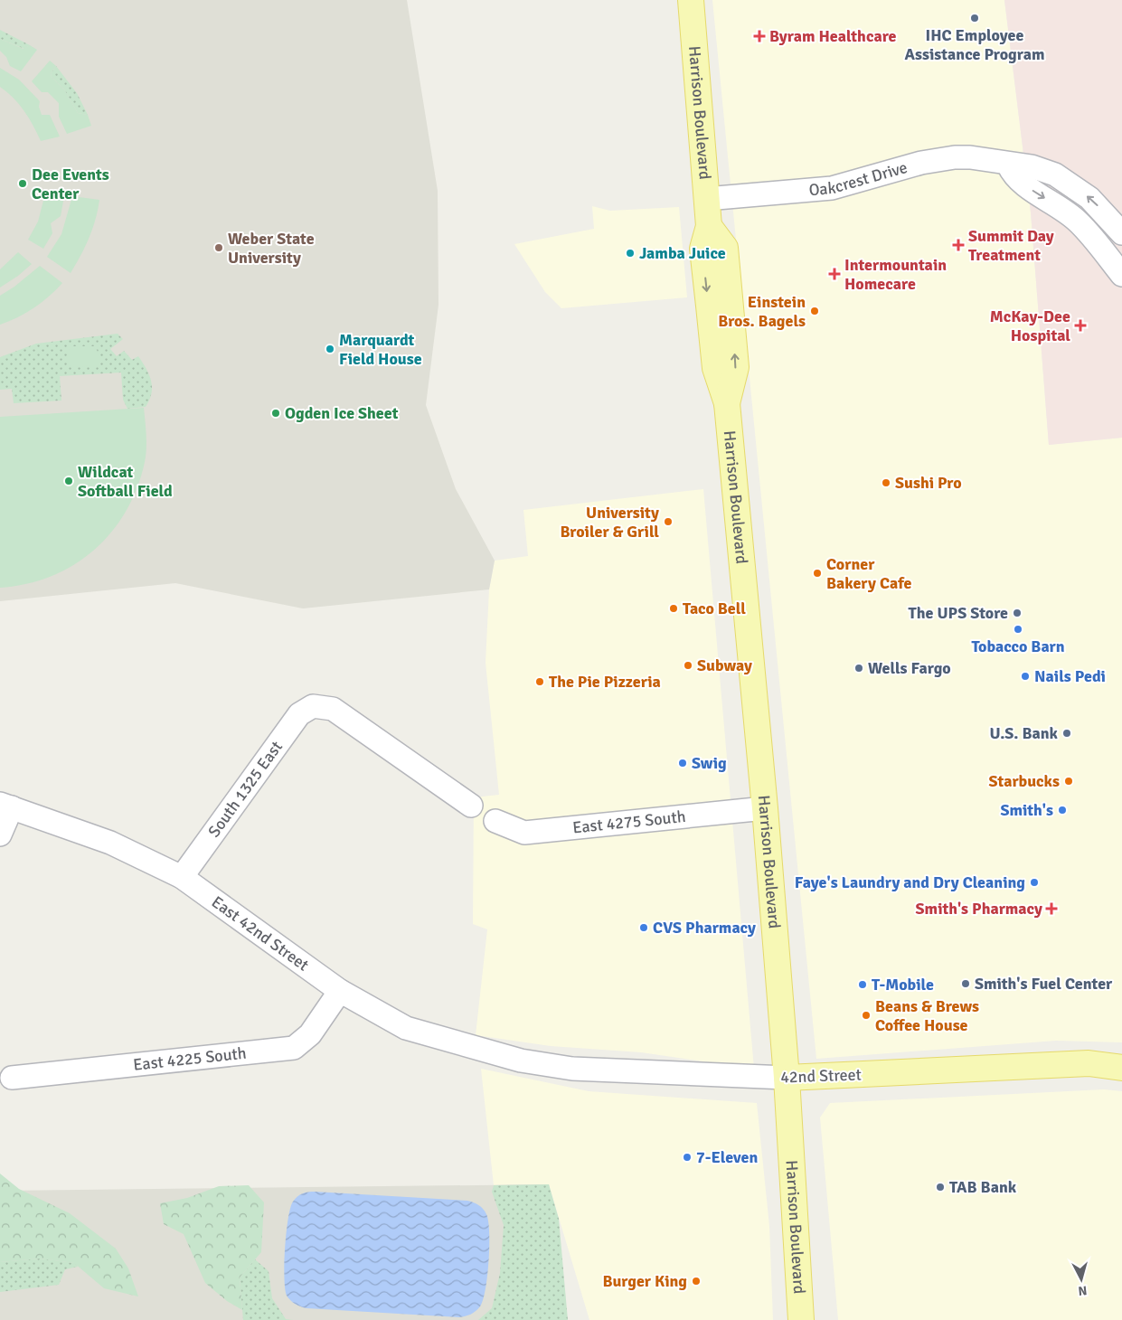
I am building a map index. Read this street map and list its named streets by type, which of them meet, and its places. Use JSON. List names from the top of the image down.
{
  "streets": {
    "main road": ["Harrison Boulevard", "42nd Street"],
    "street": [
      "Oakcrest Drive",
      "South 1325 East",
      "East 4275 South",
      "East 42nd Street",
      "East 4225 South"
    ]
  },
  "crossings": [
    ["Harrison Boulevard", "Oakcrest Drive"],
    ["Harrison Boulevard", "East 4275 South"],
    ["Harrison Boulevard", "42nd Street"],
    ["South 1325 East", "East 42nd Street"],
    ["East 42nd Street", "East 4225 South"],
    ["East 42nd Street", "42nd Street"]
  ],
  "places": {
    "other": [
      "IHC Employee Assistance Program",
      "Dee Events Center",
      "Weber State University",
      "Jamba Juice",
      "Einstein Bros. Bagels",
      "Marquardt Field House",
      "Ogden Ice Sheet",
      "Wildcat Softball Field",
      "Sushi Pro",
      "University Broiler & Grill",
      "Corner Bakery Cafe",
      "Taco Bell",
      "The UPS Store",
      "Tobacco Barn",
      "Subway",
      "Wells Fargo",
      "Nails Pedi",
      "The Pie Pizzeria",
      "U.S. Bank",
      "Swig",
      "Starbucks",
      "Smith's",
      "Faye's Laundry and Dry Cleaning",
      "CVS Pharmacy",
      "Smith's Fuel Center",
      "T-Mobile",
      "Beans & Brews Coffee House",
      "7-Eleven",
      "TAB Bank",
      "Burger King"
    ],
    "health": [
      "Byram Healthcare",
      "Summit Day Treatment",
      "Intermountain Homecare",
      "McKay-Dee Hospital",
      "Smith's Pharmacy"
    ]
  },
  "north": "bottom"
}
